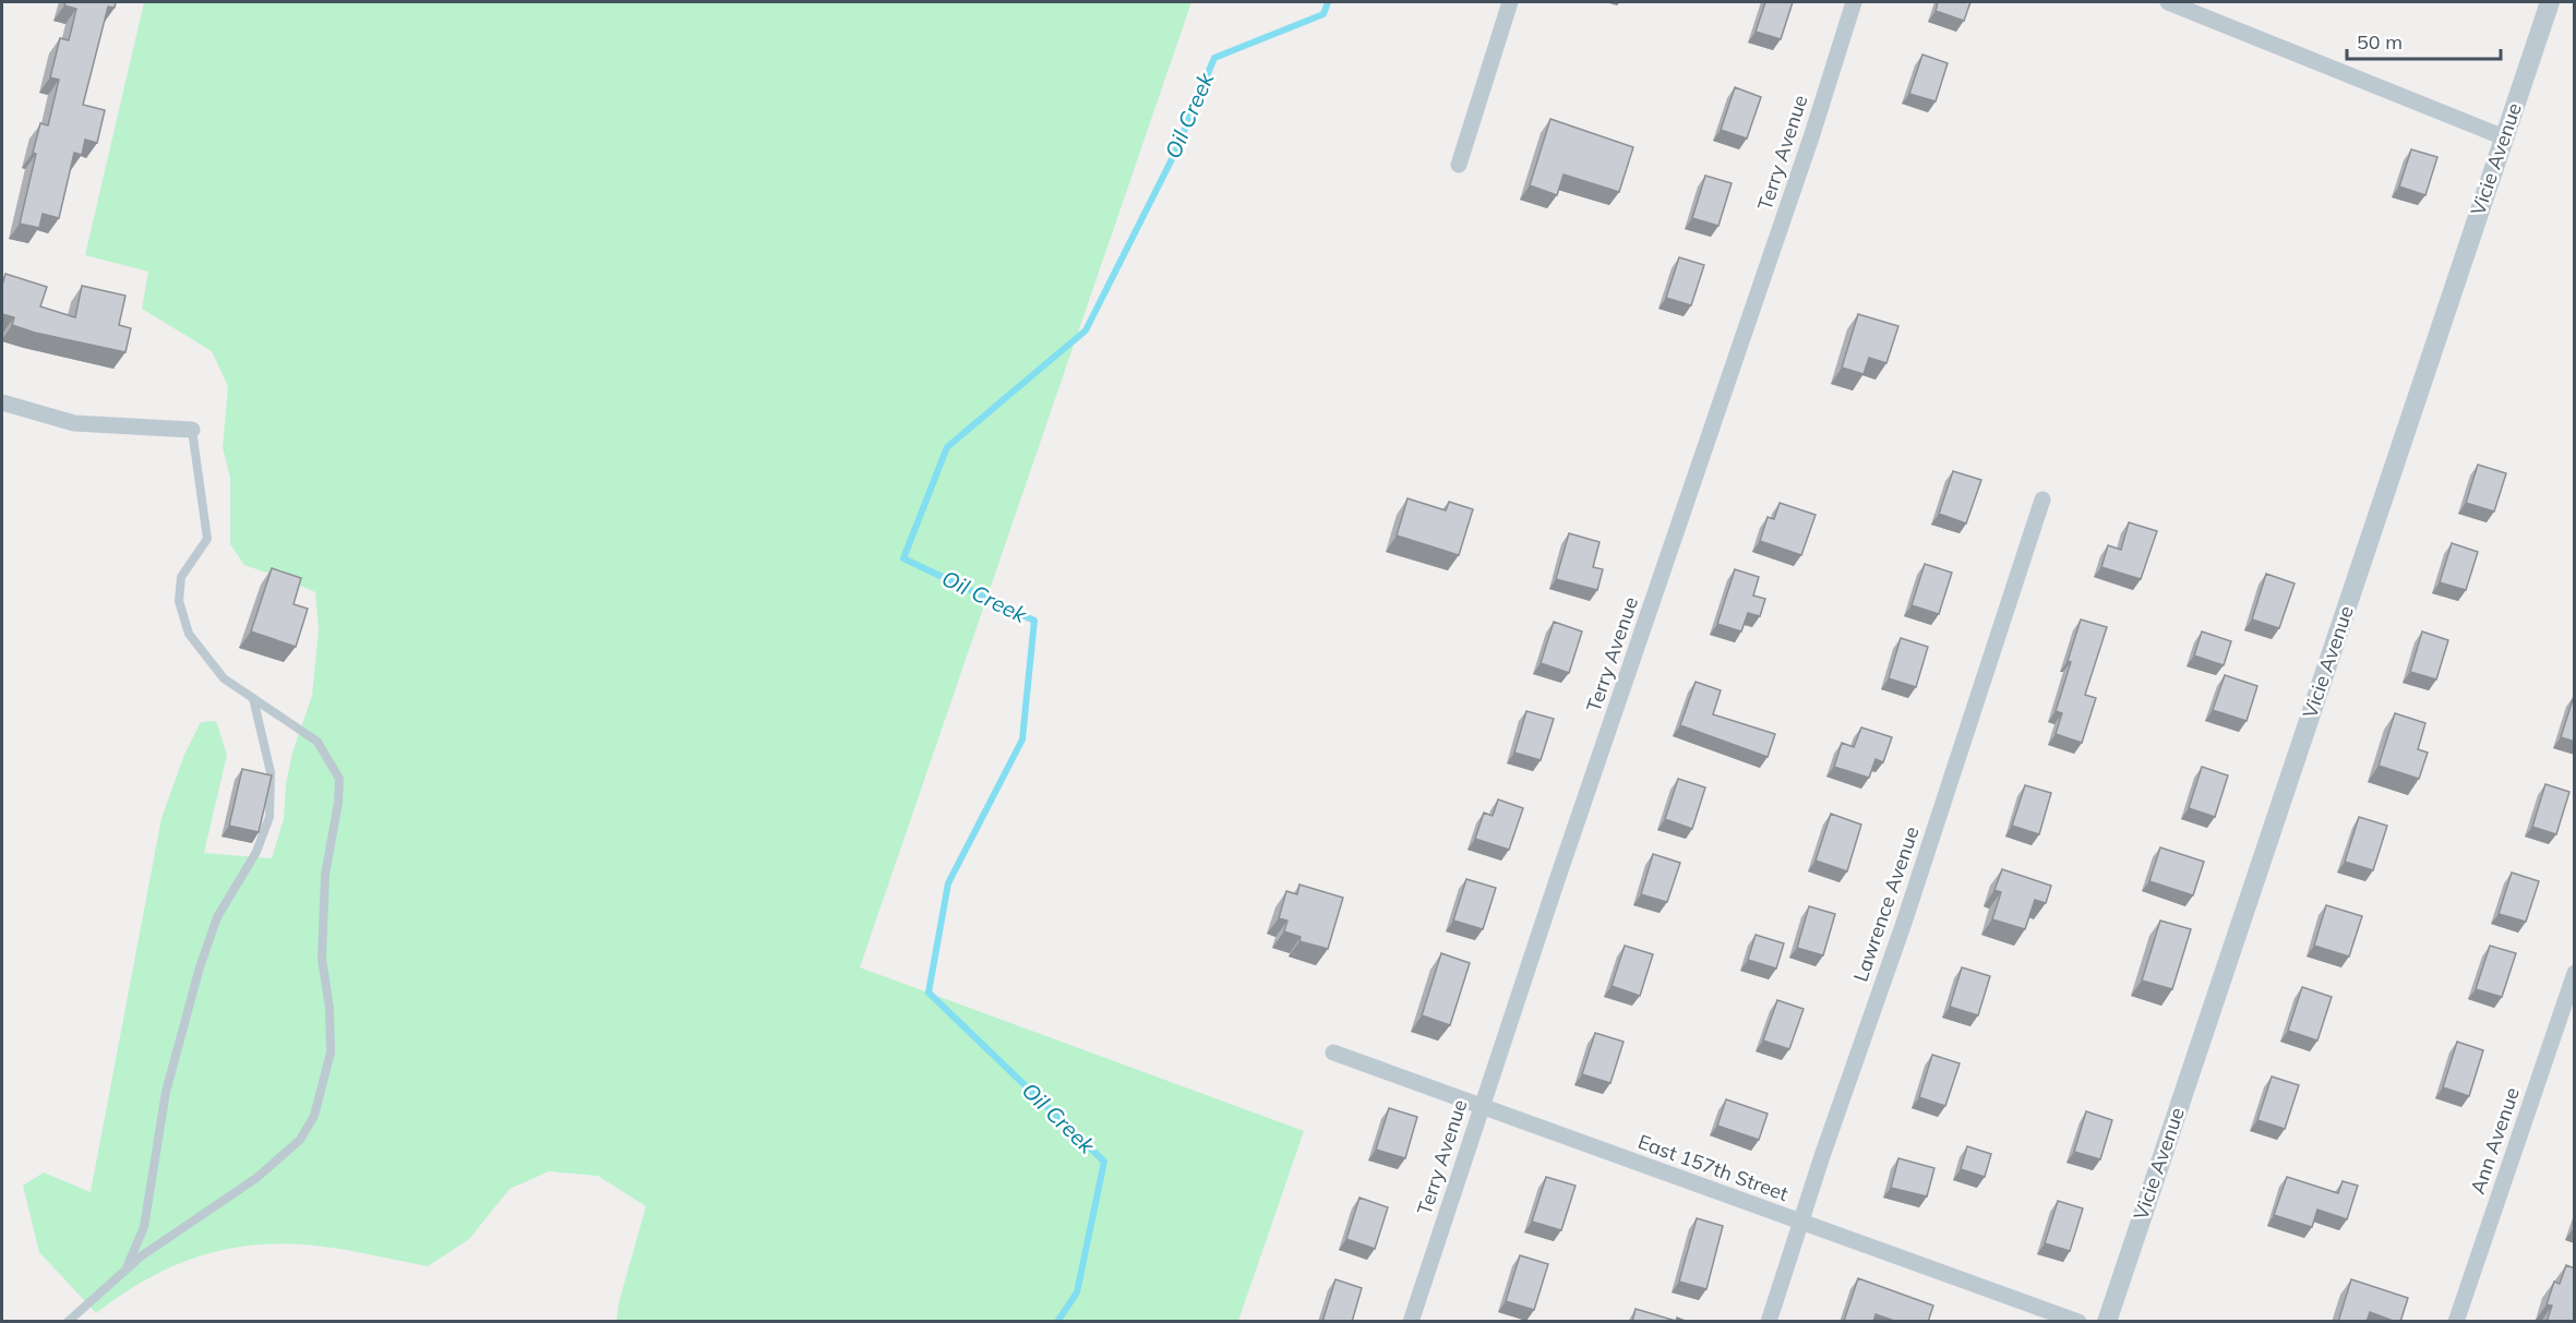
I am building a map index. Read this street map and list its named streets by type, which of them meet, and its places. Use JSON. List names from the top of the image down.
{
  "streets": {
    "street": [
      "Terry Avenue",
      "Vicie Avenue",
      "Lawrence Avenue",
      "Ann Avenue",
      "East 157th Street"
    ]
  },
  "crossings": [
    ["Terry Avenue", "East 157th Street"],
    ["Lawrence Avenue", "East 157th Street"]
  ],
  "water": ["Oil Creek"],
  "scale_bar": "50 m"
}
